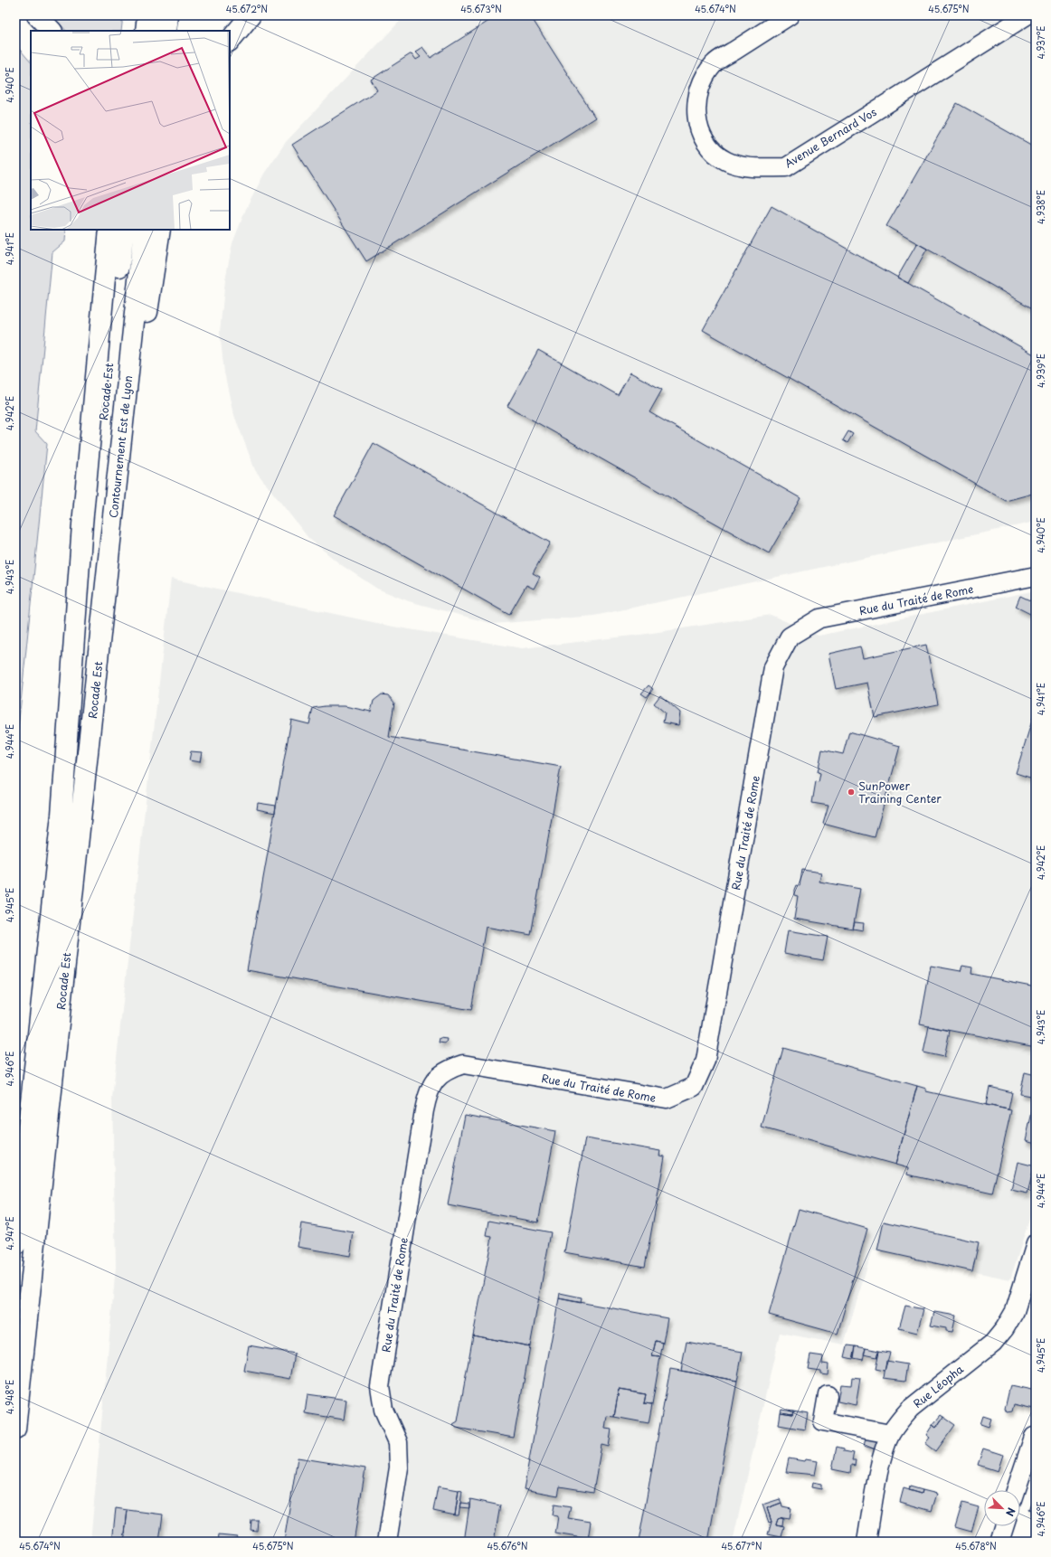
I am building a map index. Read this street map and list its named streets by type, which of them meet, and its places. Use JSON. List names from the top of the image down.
{
  "streets": {
    "highway": ["Rocade Est", "Contournement Est de Lyon"],
    "street": ["Avenue Bernard Vos", "Rue du Traité de Rome", "Rue Léopha"]
  },
  "crossings": [
    ["Rocade Est", "Contournement Est de Lyon"]
  ],
  "places": ["SunPower Training Center"],
  "north": "bottom right",
  "coordinates": [
    "45.672°N",
    "45.673°N",
    "45.674°N",
    "45.675°N",
    "4.937°E",
    "4.940°E",
    "4.938°E",
    "4.941°E",
    "4.939°E",
    "4.942°E",
    "4.943°E",
    "4.944°E",
    "4.945°E",
    "4.946°E",
    "4.947°E",
    "4.948°E",
    "45.676°N",
    "45.677°N",
    "45.678°N"
  ]
}
